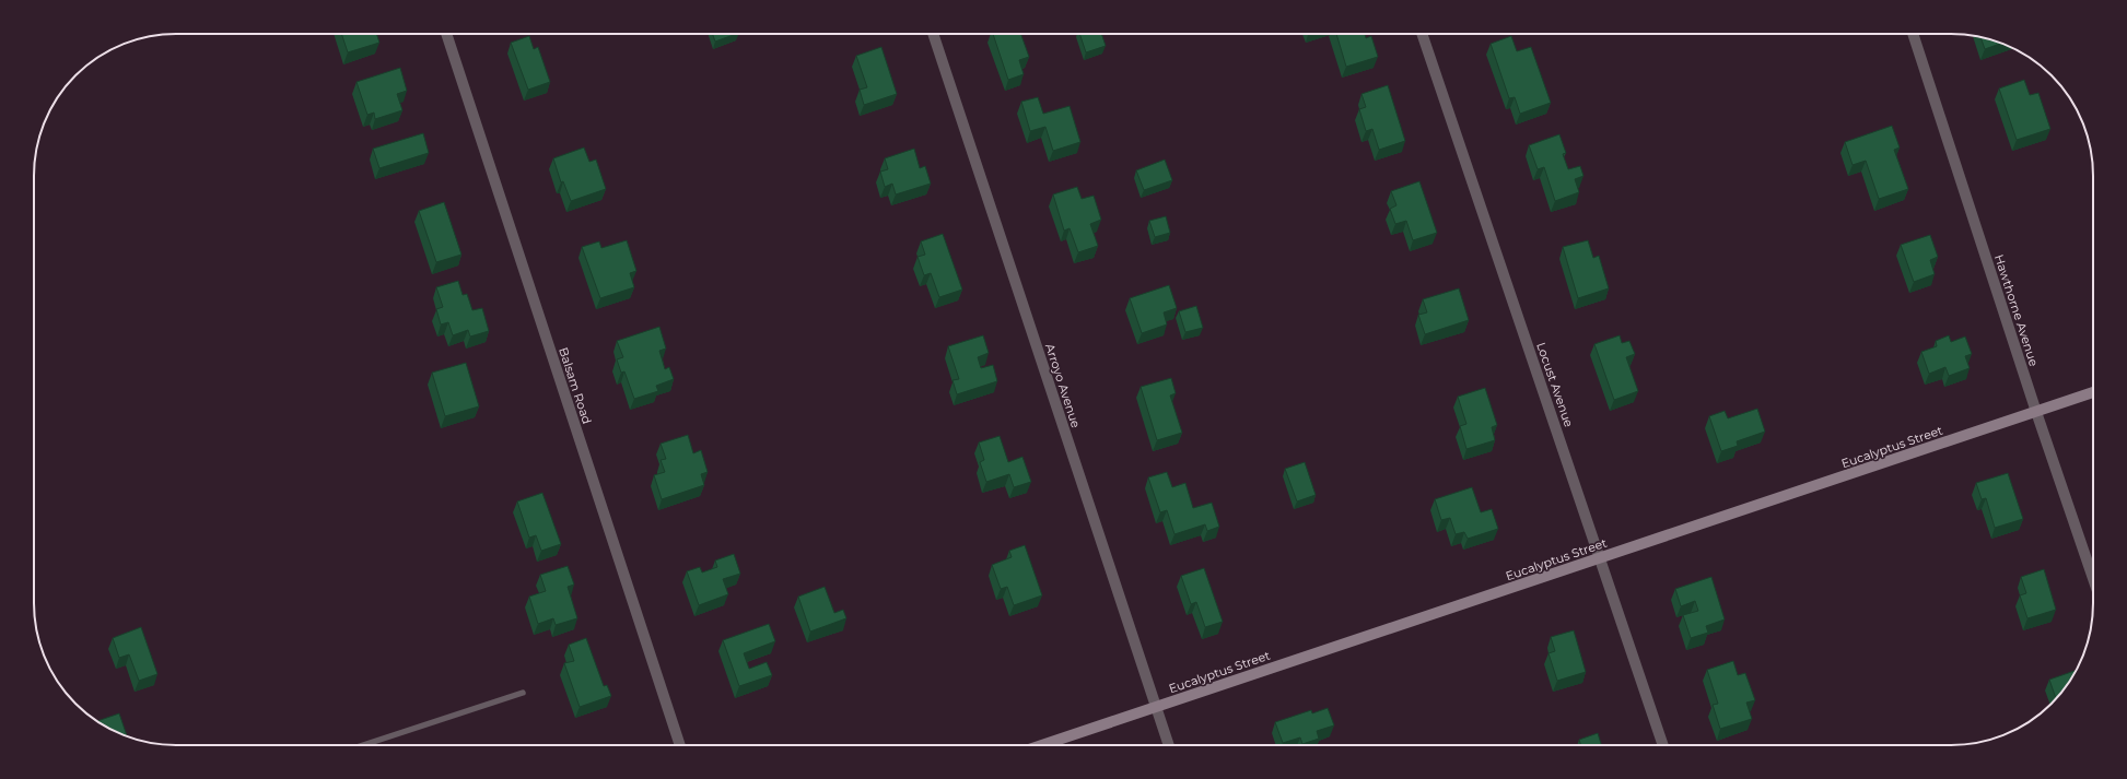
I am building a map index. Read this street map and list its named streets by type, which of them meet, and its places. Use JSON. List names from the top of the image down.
{
  "streets": {
    "main road": ["Eucalyptus Street"],
    "street": [
      "Hawthorne Avenue",
      "Locust Avenue",
      "Balsam Road",
      "Arroyo Avenue"
    ]
  },
  "crossings": [
    ["Hawthorne Avenue", "Eucalyptus Street"],
    ["Locust Avenue", "Eucalyptus Street"],
    ["Arroyo Avenue", "Eucalyptus Street"]
  ]
}
